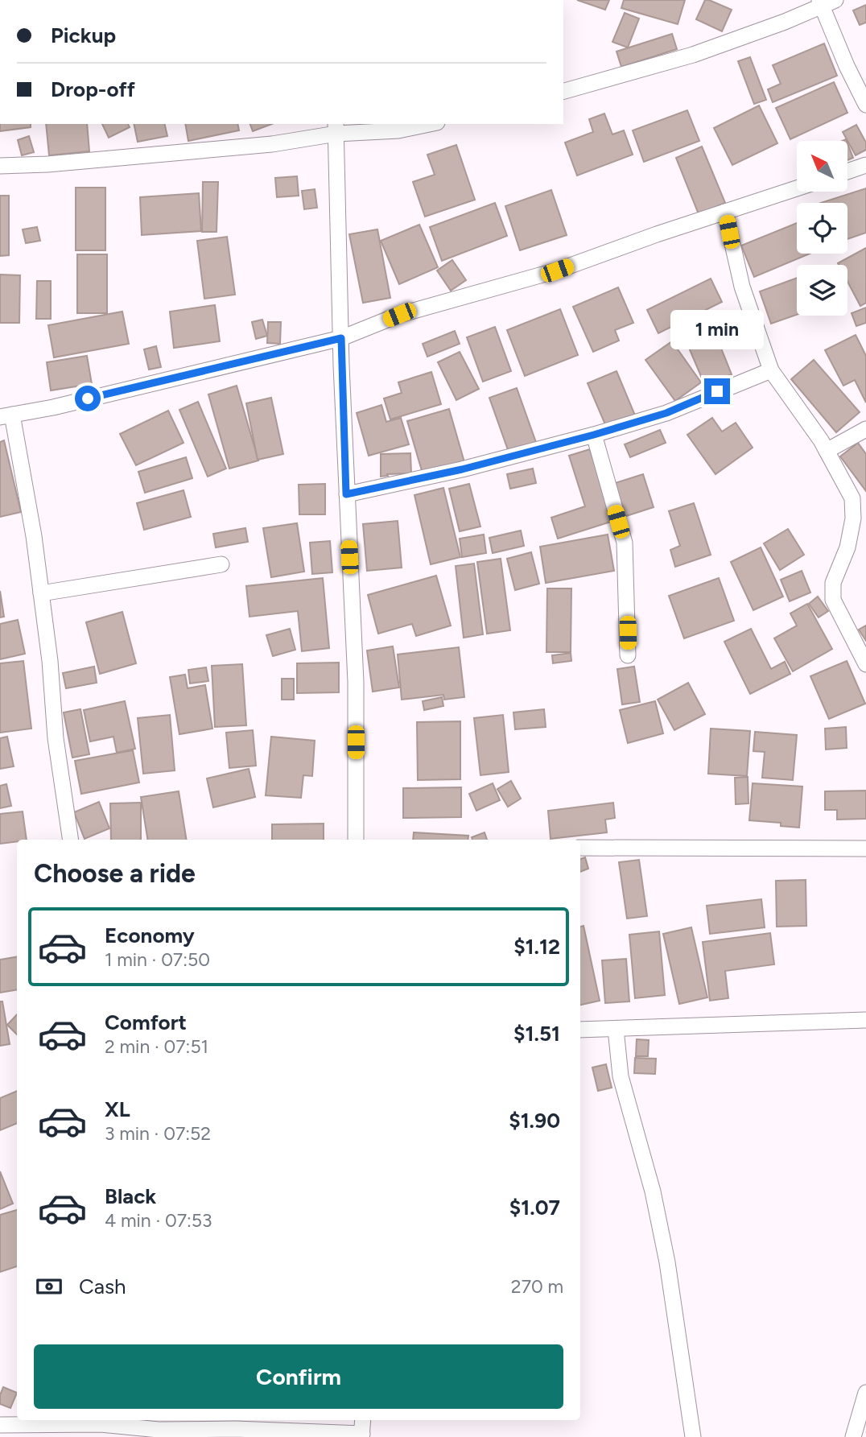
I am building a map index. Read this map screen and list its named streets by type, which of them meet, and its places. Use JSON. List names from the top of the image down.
{
  "north": "top left",
  "page": {
    "banner": ["Pickup", "Drop-off"],
    "bubble": "1 min",
    "heading": "Choose a ride",
    "list": [
      {
        "name": "Economy",
        "note": "1 min · 07:50",
        "value": "$1.12"
      },
      {
        "name": "Comfort",
        "note": "2 min · 07:51",
        "value": "$1.51"
      },
      {
        "name": "XL",
        "note": "3 min · 07:52",
        "value": "$1.90"
      },
      {
        "name": "Black",
        "note": "4 min · 07:53",
        "value": "$1.07"
      }
    ],
    "pay": ["Cash", "270 m"],
    "buttons": "Confirm"
  }
}
